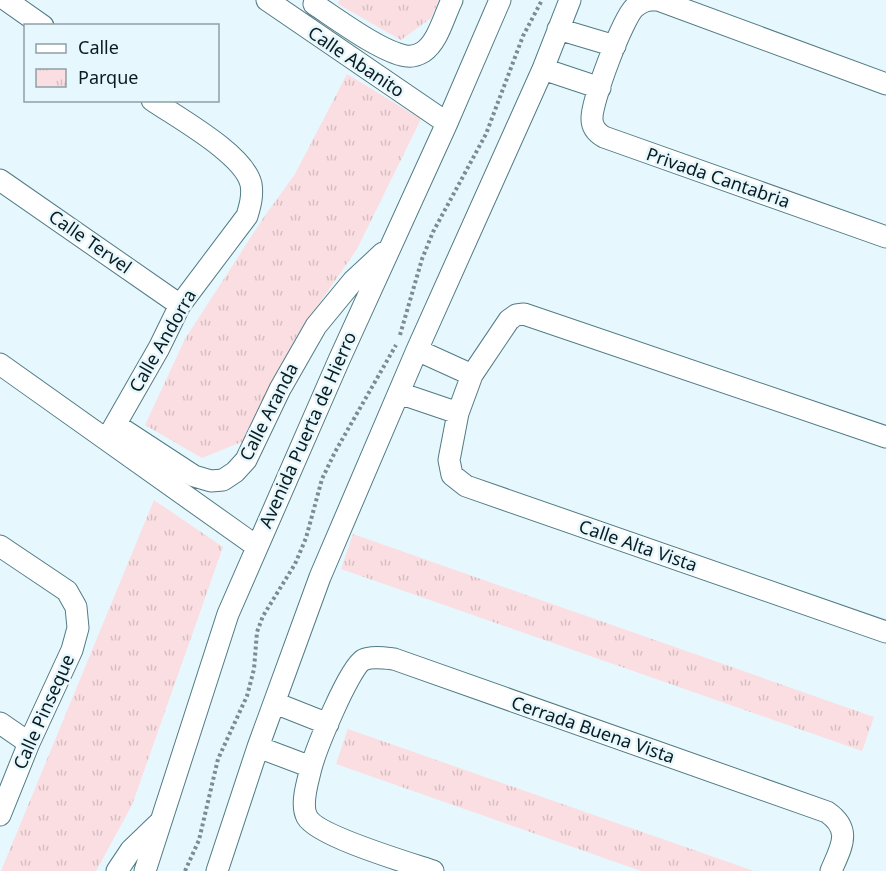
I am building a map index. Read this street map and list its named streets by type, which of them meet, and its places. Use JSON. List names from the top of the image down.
{
  "streets": {
    "street": [
      "Calle Abanito",
      "Privada Cantabria",
      "Calle Tervel",
      "Calle Andorra",
      "Calle Aranda",
      "Avenida Puerta de Hierro",
      "Calle Alta Vista",
      "Calle Pinseque",
      "Cerrada Buena Vista"
    ]
  },
  "crossings": [
    ["Calle Abanito", "Avenida Puerta de Hierro"],
    ["Calle Tervel", "Calle Andorra"],
    ["Calle Andorra", "Calle Aranda"],
    ["Calle Aranda", "Avenida Puerta de Hierro"]
  ],
  "legend": ["Calle", "Parque"]
}
